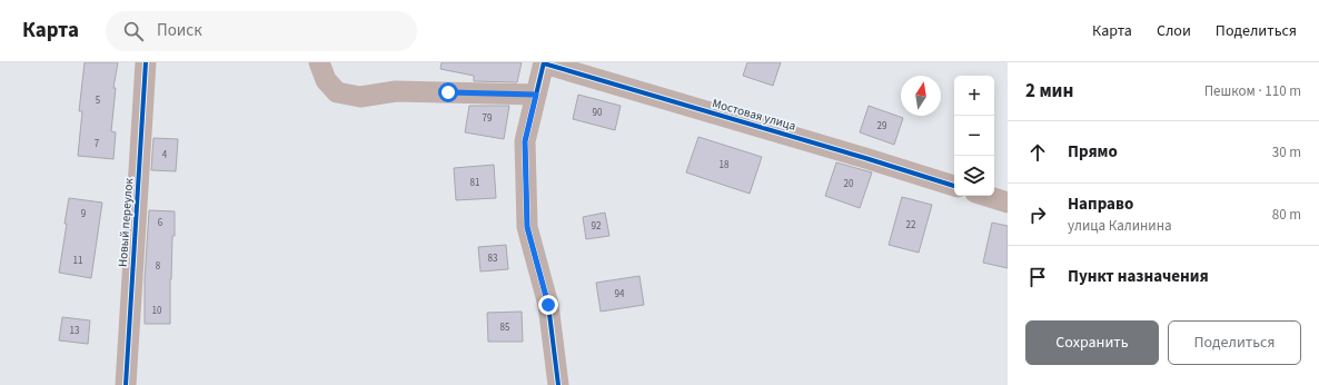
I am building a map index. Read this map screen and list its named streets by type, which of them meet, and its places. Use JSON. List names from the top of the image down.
{
  "streets": {
    "street": ["Мостовая улица", "Новый переулок"]
  },
  "house_numbers": [
    "5",
    "90",
    "79",
    "29",
    "7",
    "4",
    "18",
    "81",
    "20",
    "9",
    "6",
    "22",
    "92",
    "83",
    "11",
    "8",
    "94",
    "10",
    "85",
    "13"
  ],
  "north": "top",
  "page": {
    "header": "Карта",
    "search": "Поиск",
    "nav": ["Карта", "Слои", "Поделиться"],
    "heading": ["2 мин", "Пешком · 110 m"],
    "map_buttons": ["+", "−"],
    "list": [
      ["Прямо", "30 m"],
      ["Направо", "улица Калинина", "80 m"],
      "Пункт назначения"
    ],
    "buttons": ["Сохранить", "Поделиться"]
  }
}
